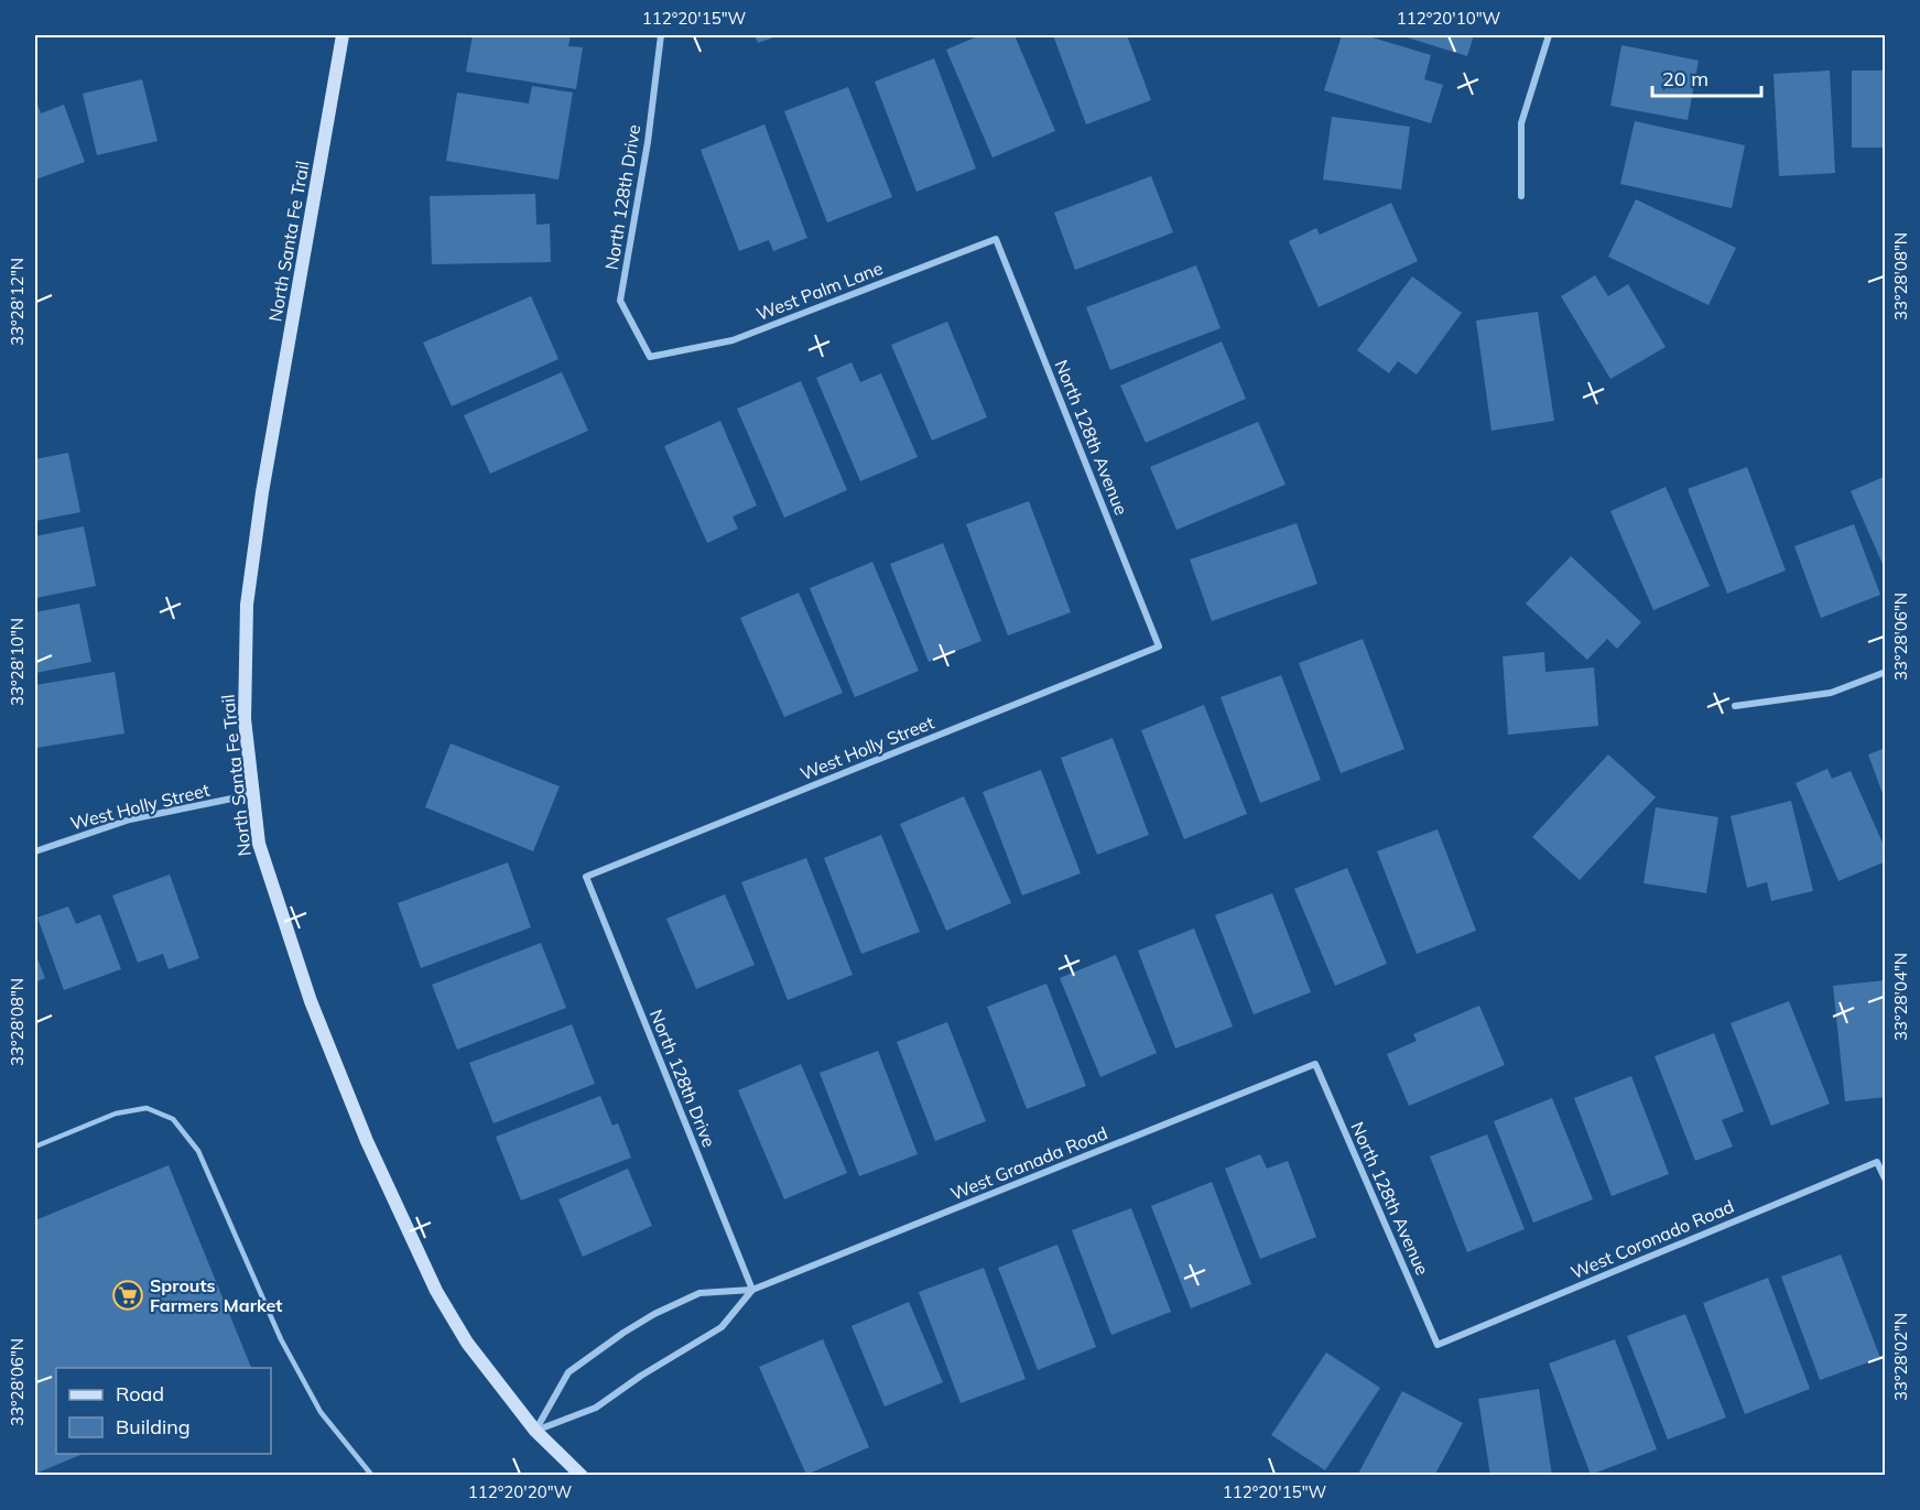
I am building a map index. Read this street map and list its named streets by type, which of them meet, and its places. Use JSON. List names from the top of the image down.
{
  "streets": {
    "street": [
      "North 128th Drive",
      "North Santa Fe Trail",
      "West Palm Lane",
      "North 128th Avenue",
      "West Holly Street",
      "West Granada Road",
      "West Coronado Road"
    ]
  },
  "crossings": [
    ["North 128th Drive", "West Palm Lane"],
    ["North 128th Drive", "West Holly Street"],
    ["North 128th Drive", "West Granada Road"],
    ["North Santa Fe Trail", "West Holly Street"],
    ["North Santa Fe Trail", "West Granada Road"],
    ["West Palm Lane", "North 128th Avenue"],
    ["North 128th Avenue", "West Holly Street"],
    ["North 128th Avenue", "West Granada Road"],
    ["North 128th Avenue", "West Coronado Road"]
  ],
  "places": {
    "supermarket": ["Sprouts Farmers Market"]
  },
  "legend": ["Road", "Building"],
  "scale_bar": "20 m",
  "coordinates": [
    "112°20'15\"W",
    "112°20'10\"W",
    "33°28'08\"N",
    "33°28'12\"N",
    "33°28'06\"N",
    "33°28'10\"N",
    "33°28'04\"N",
    "33°28'02\"N",
    "112°20'20\"W"
  ]
}
